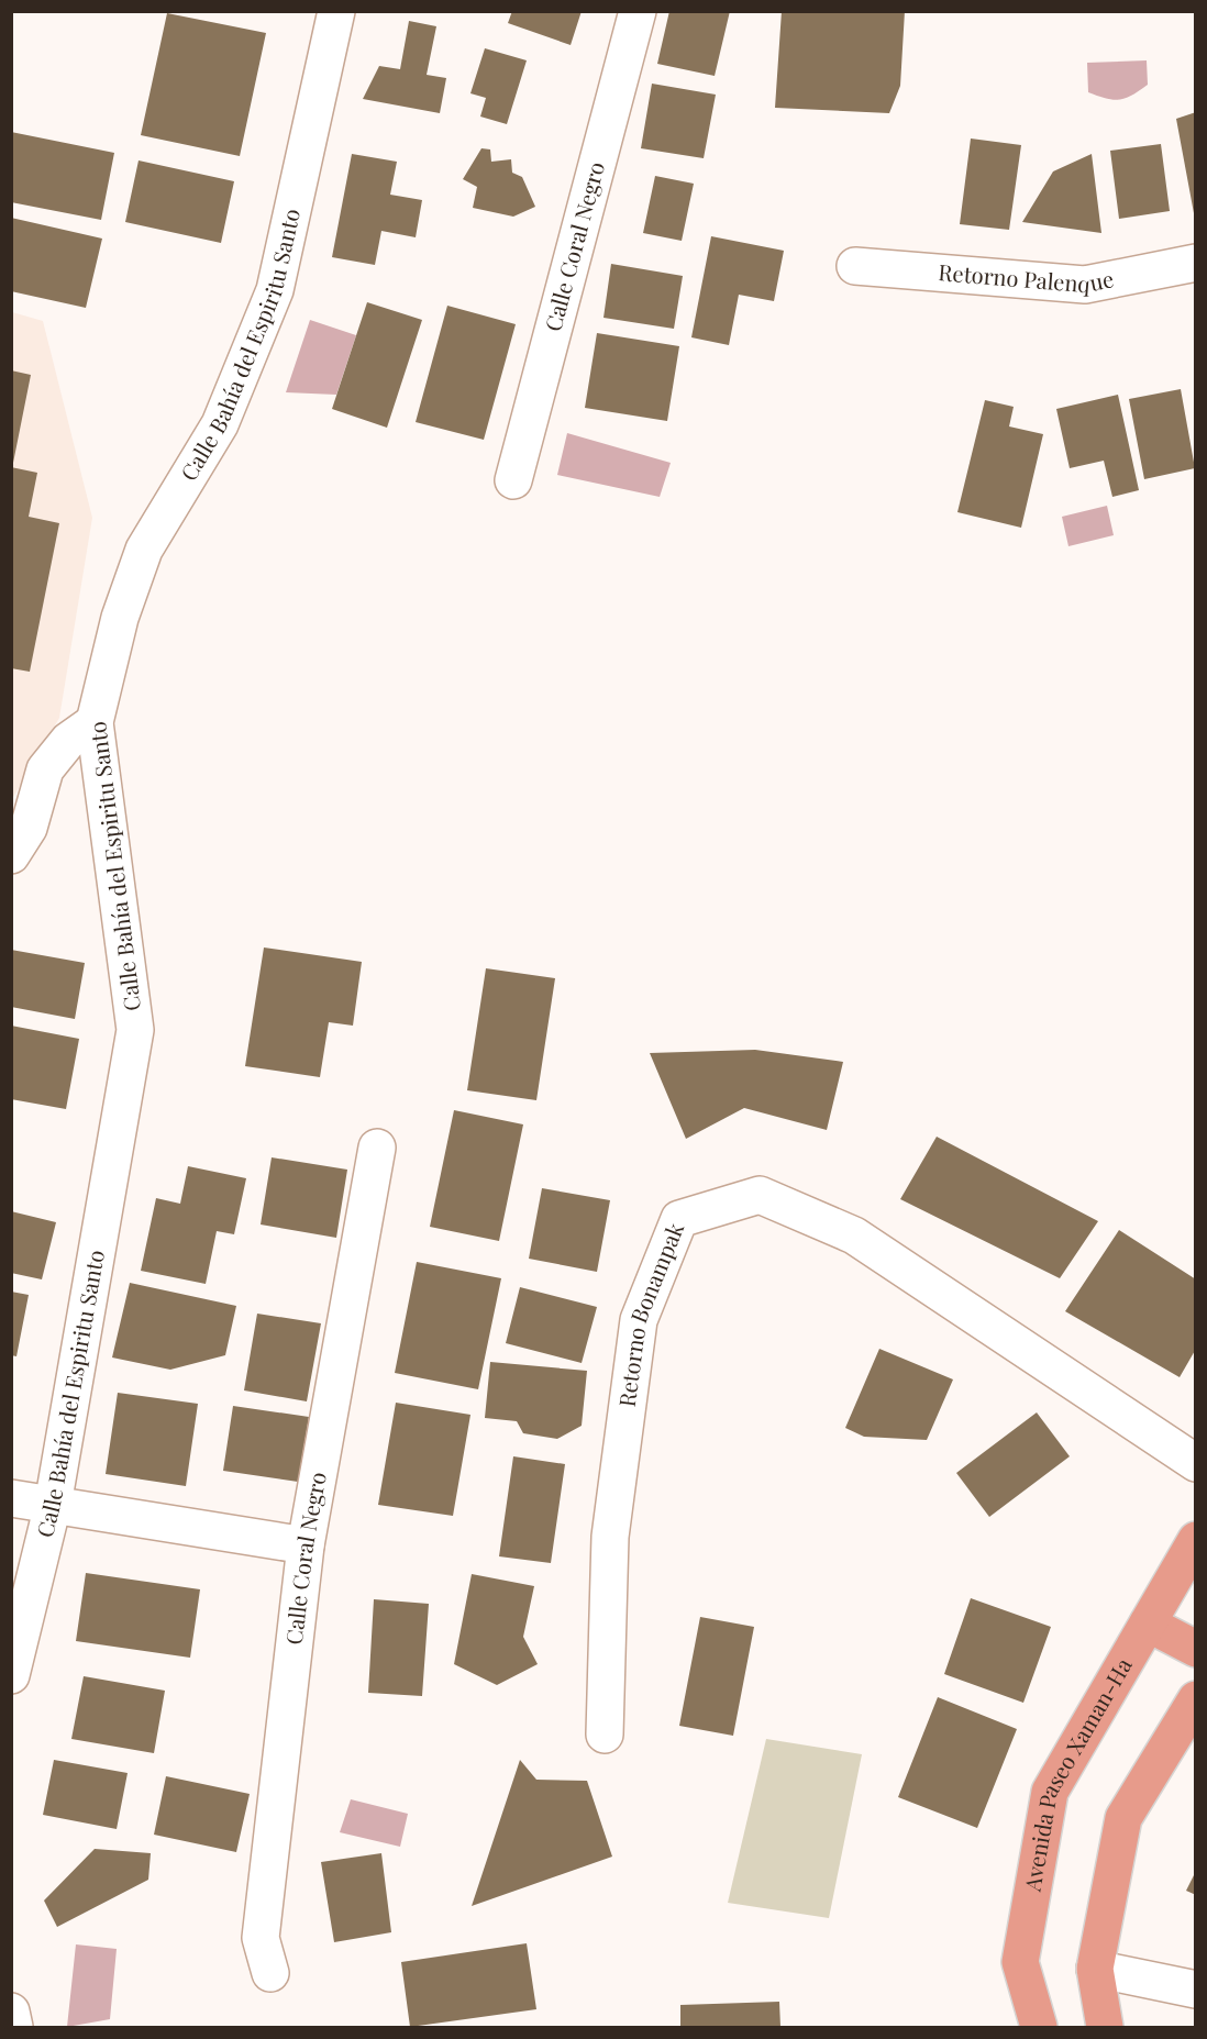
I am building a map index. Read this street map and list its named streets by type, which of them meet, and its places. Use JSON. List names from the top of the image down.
{
  "streets": {
    "main road": ["Avenida Paseo Xaman-Ha"],
    "street": [
      "Calle Coral Negro",
      "Retorno Palenque",
      "Calle Bahía del Espiritu Santo",
      "Retorno Bonampak"
    ]
  }
}
